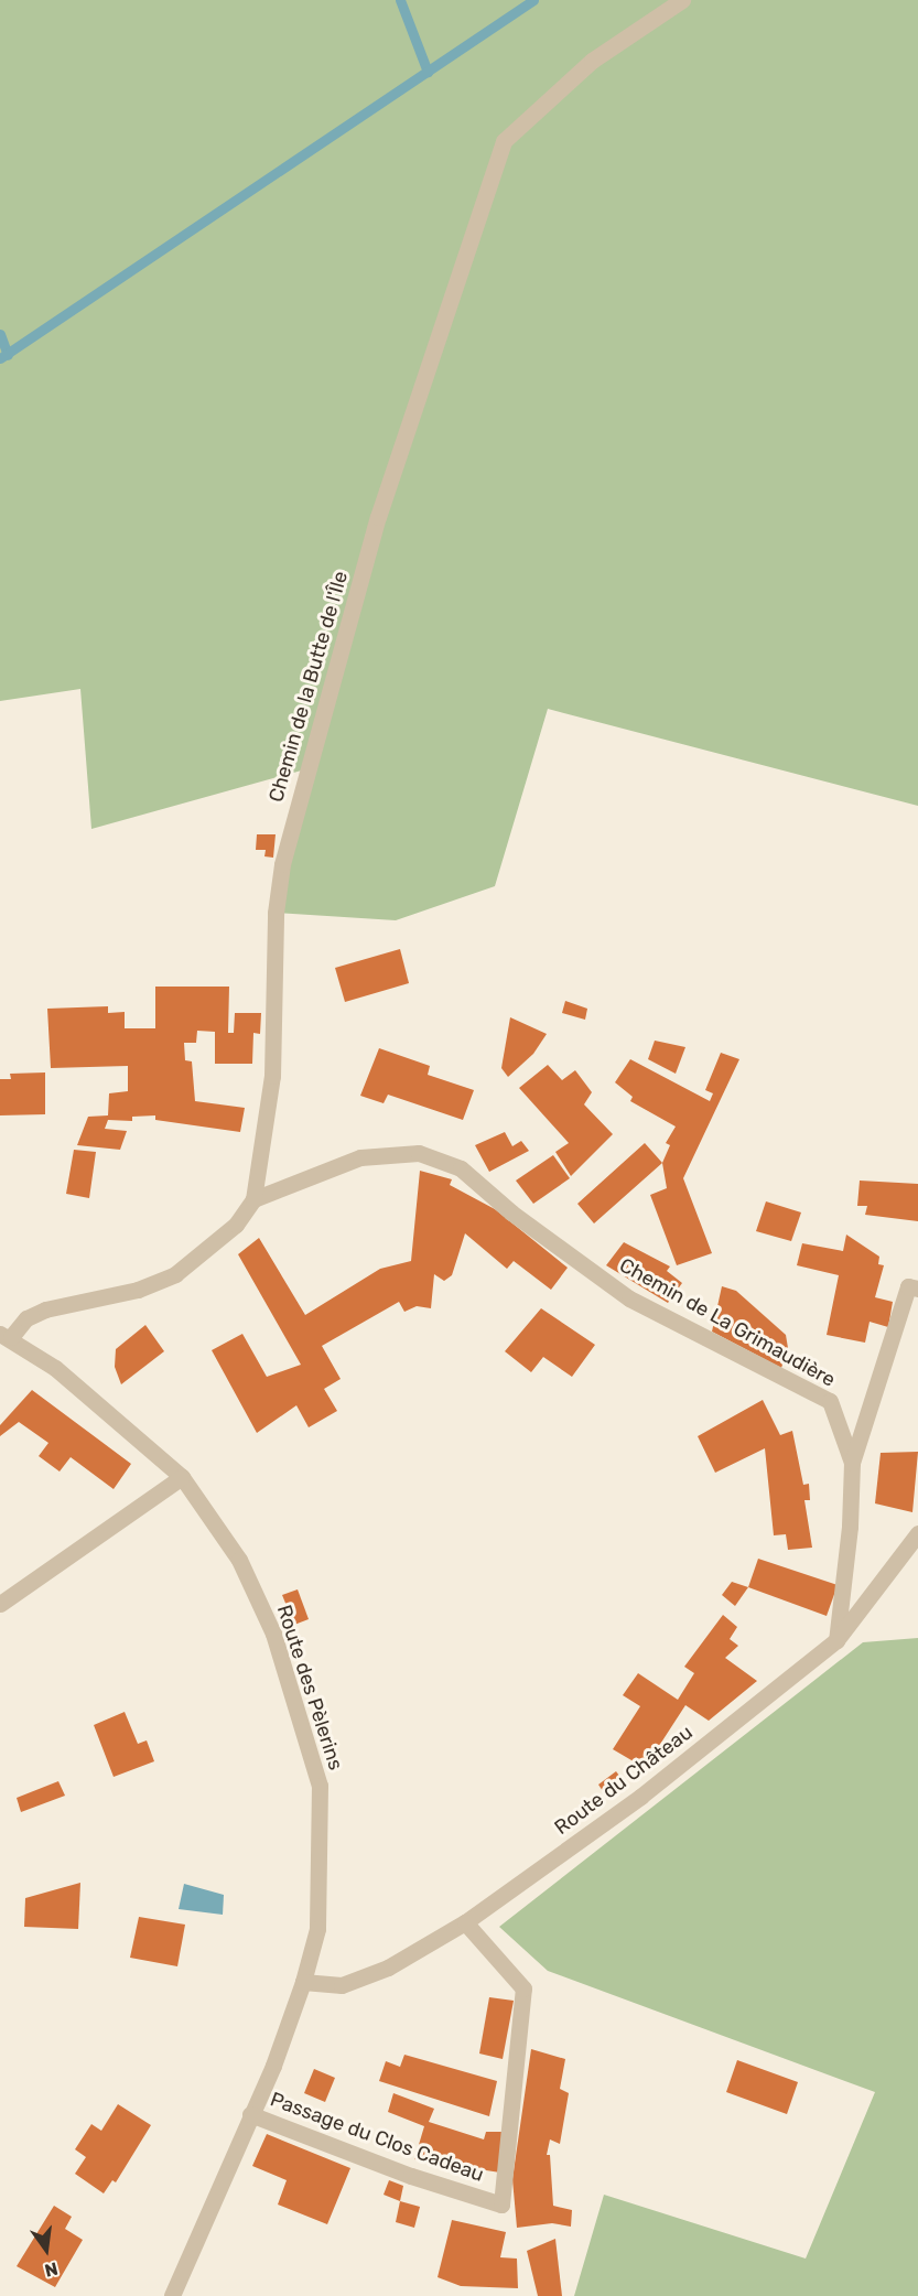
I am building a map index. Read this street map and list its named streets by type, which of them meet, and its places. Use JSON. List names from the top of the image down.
{
  "streets": {
    "street": [
      "Chemin de la Butte de l'Île",
      "Chemin de La Grimaudière",
      "Route des Pèlerins",
      "Route du Château",
      "Passage du Clos Cadeau"
    ]
  },
  "crossings": [
    ["Chemin de la Butte de l'Île", "Chemin de La Grimaudière"],
    ["Chemin de la Butte de l'Île", "Route des Pèlerins"],
    ["Chemin de La Grimaudière", "Route du Château"],
    ["Route des Pèlerins", "Route du Château"],
    ["Route des Pèlerins", "Passage du Clos Cadeau"],
    ["Route du Château", "Passage du Clos Cadeau"]
  ],
  "north": "bottom"
}
